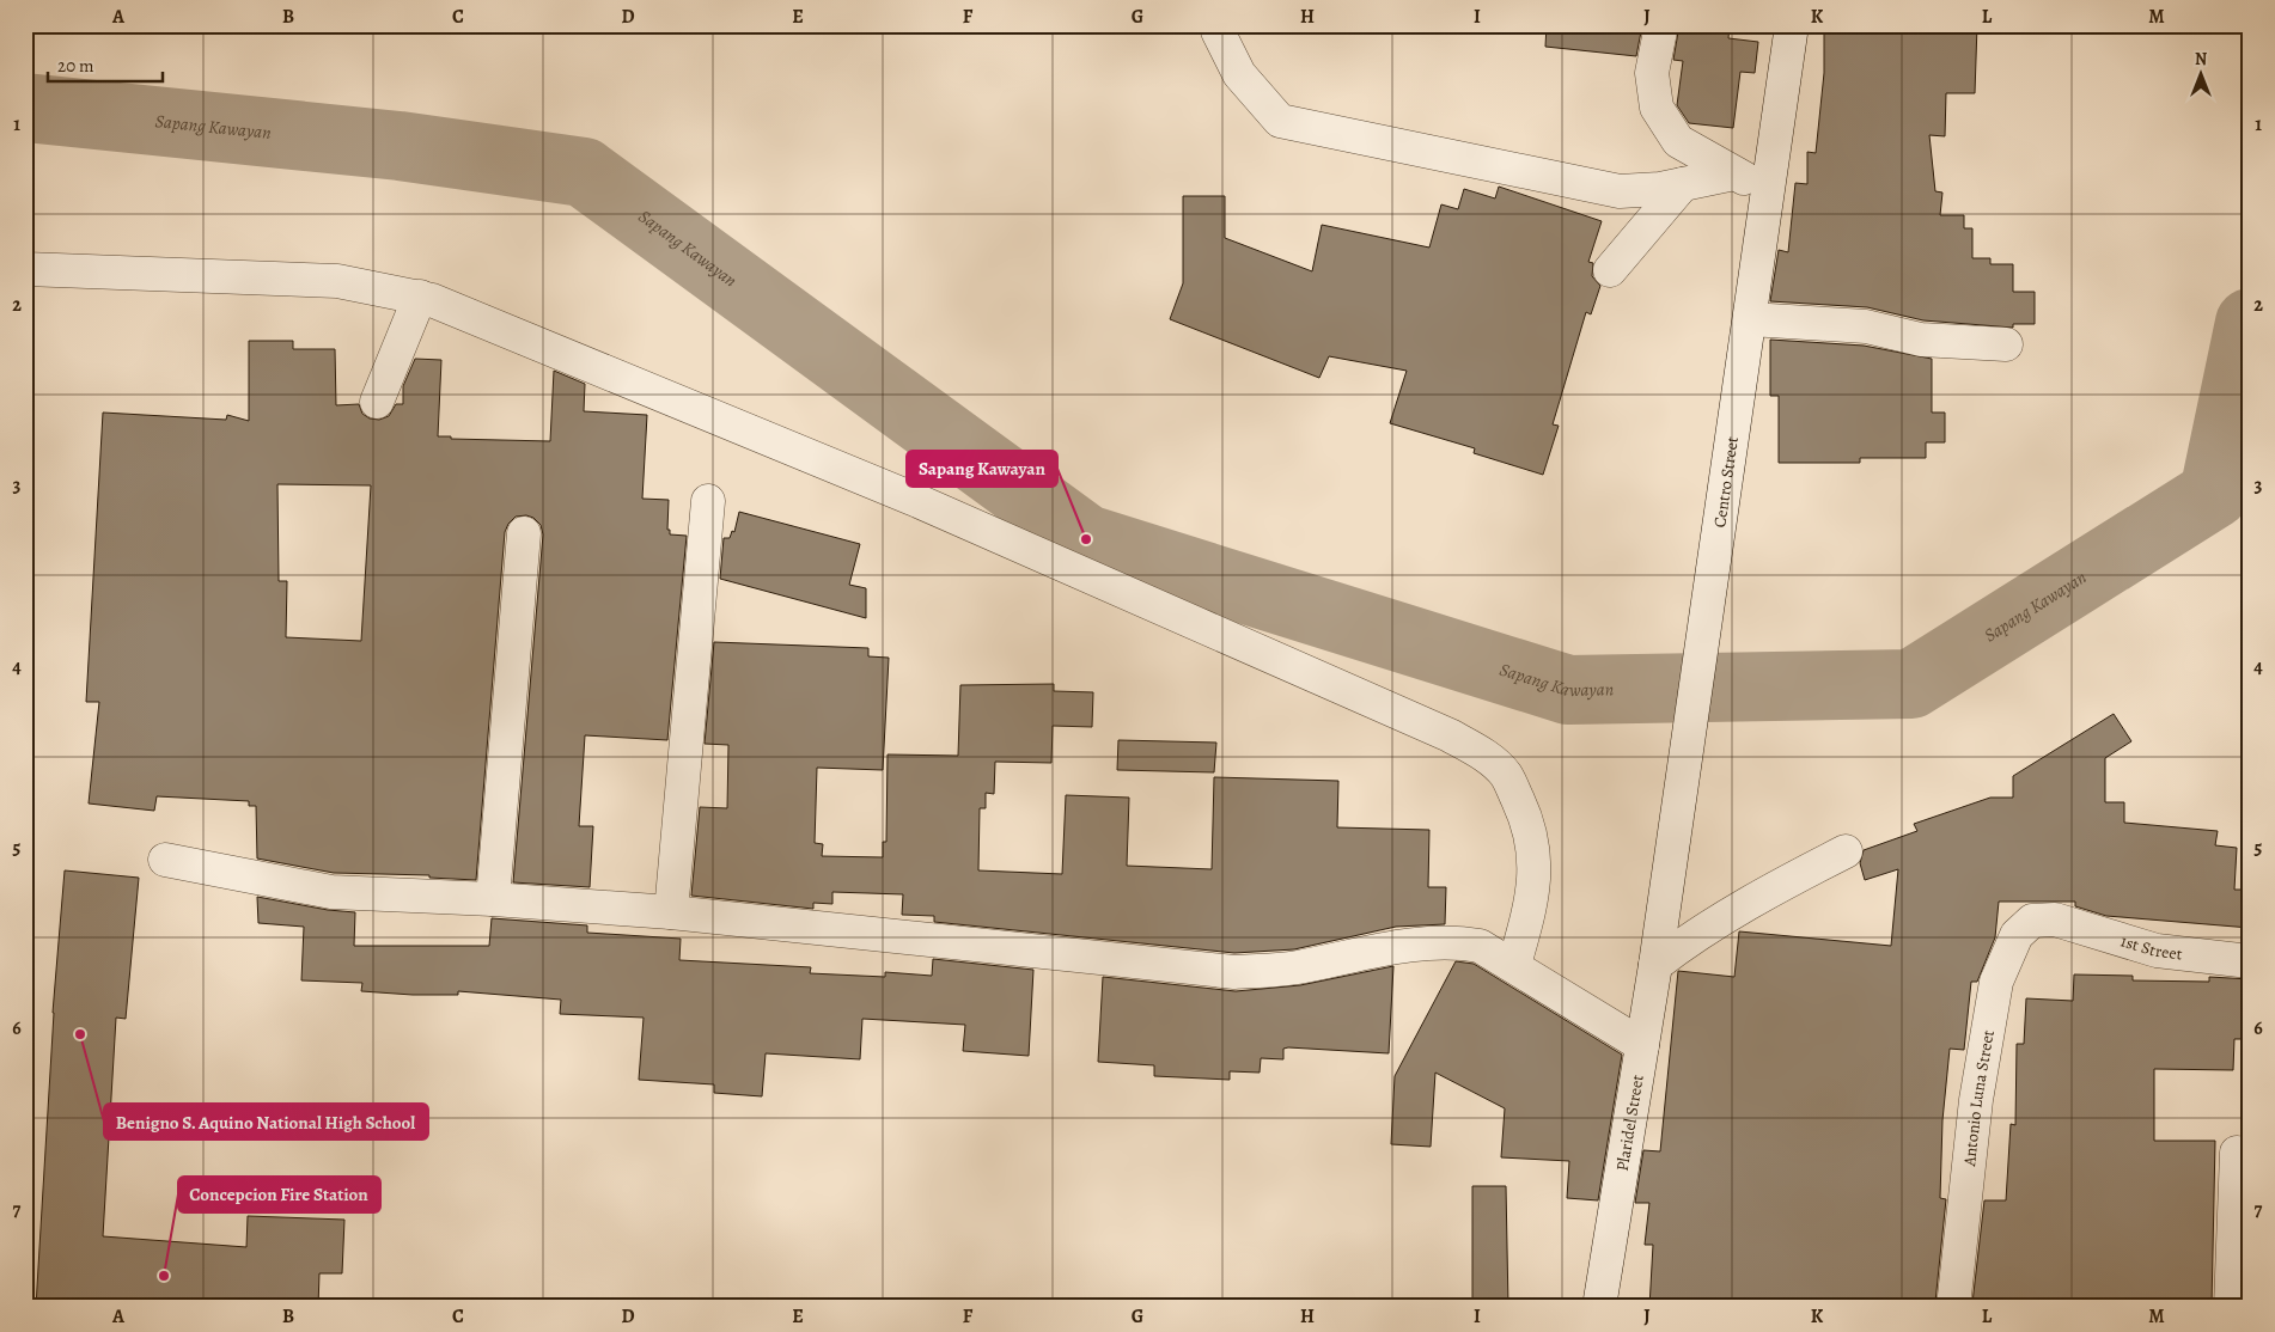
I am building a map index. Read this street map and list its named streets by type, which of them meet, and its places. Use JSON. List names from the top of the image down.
{
  "streets": {
    "street": [
      "Centro Street",
      "1st Street",
      "Antonio Luna Street",
      "Plaridel Street"
    ]
  },
  "crossings": [
    ["Centro Street", "Plaridel Street"],
    ["1st Street", "Antonio Luna Street"]
  ],
  "water": ["Sapang Kawayan"],
  "places": ["Sapang Kawayan", "Benigno S. Aquino National High School", "Concepcion Fire Station"],
  "scale_bar": "20 m",
  "north": "top",
  "grid": {
    "columns": [
      "A",
      "B",
      "C",
      "D",
      "E",
      "F",
      "G",
      "H",
      "I",
      "J",
      "K",
      "L",
      "M"
    ],
    "rows": [
      "1",
      "2",
      "3",
      "4",
      "5",
      "6",
      "7"
    ]
  }
}
